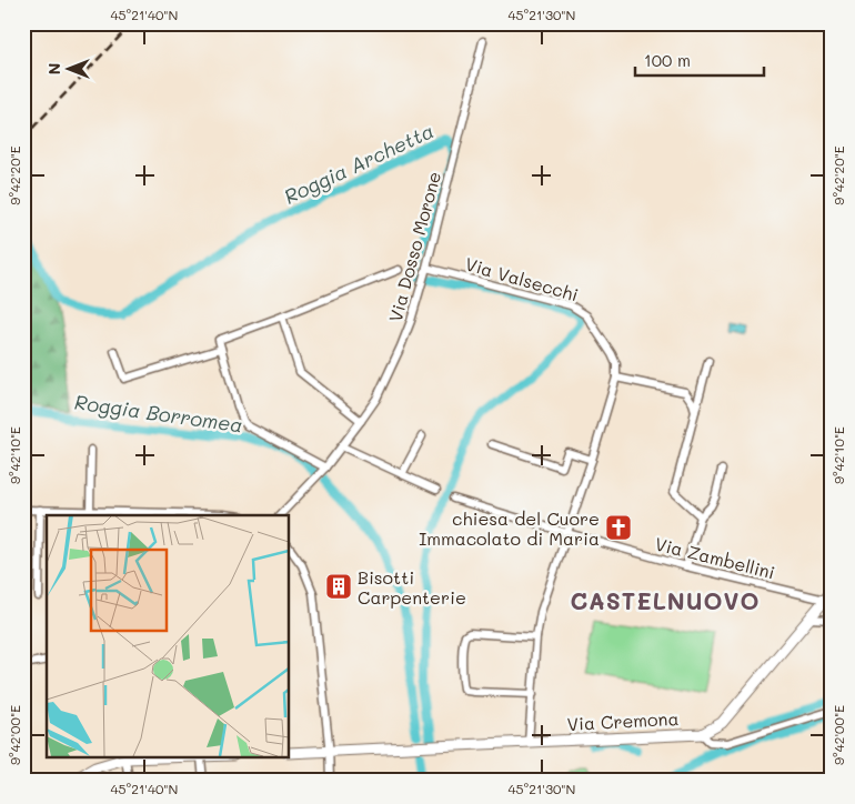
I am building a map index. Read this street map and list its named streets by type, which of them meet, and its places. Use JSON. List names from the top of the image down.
{
  "streets": {
    "street": [
      "Via Dosso Morone",
      "Via Valsecchi",
      "Via Zambellini",
      "Via Cremona"
    ]
  },
  "crossings": [
    ["Via Dosso Morone", "Via Valsecchi"],
    ["Via Valsecchi", "Via Zambellini"],
    ["Via Valsecchi", "Via Cremona"],
    ["Via Zambellini", "Via Cremona"]
  ],
  "districts": ["CASTELNUOVO"],
  "water": ["Roggia Archetta", "Roggia Borromea"],
  "places": {
    "church": ["chiesa del Cuore Immacolato di Maria"],
    "building": ["Bisotti Carpenterie"]
  },
  "scale_bar": "100 m",
  "north": "left",
  "coordinates": [
    "45°21'40\"N",
    "45°21'30\"N",
    "9°42'20\"E",
    "9°42'10\"E",
    "9°42'00\"E"
  ]
}
